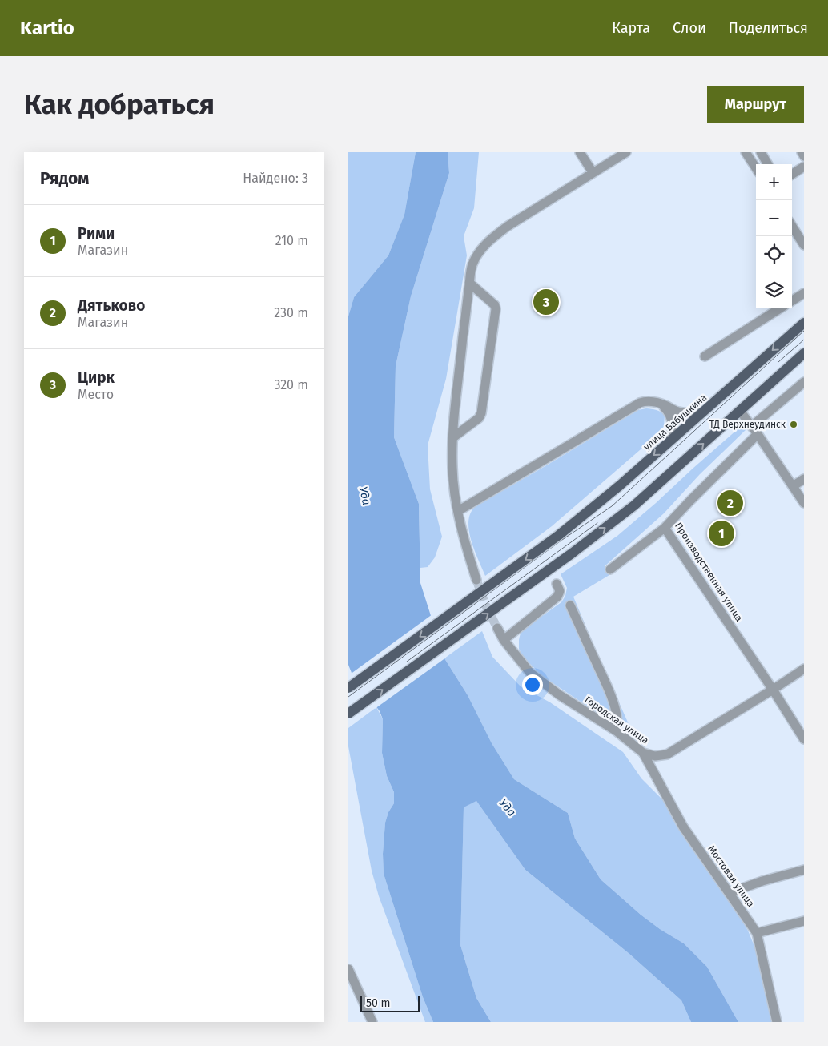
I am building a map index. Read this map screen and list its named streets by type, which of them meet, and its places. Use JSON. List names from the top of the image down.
{
  "streets": {
    "main road": ["улица Бабушкина"],
    "street": ["Производственная улица", "Городская улица", "Мостовая улица"]
  },
  "crossings": [
    ["Производственная улица", "Городская улица"],
    ["Городская улица", "Мостовая улица"]
  ],
  "water": ["Уда"],
  "places": ["ТД Верхнеудинск"],
  "scale_bar": "50 m",
  "page": {
    "header": "Kartio",
    "nav": ["Карта", "Слои", "Поделиться"],
    "buttons": "Маршрут",
    "title": "Как добраться",
    "heading": ["Рядом", "Найдено: 3"],
    "map_buttons": ["+", "−"],
    "list": [
      {
        "mark": "1",
        "name": "Рими",
        "note": "Магазин",
        "value": "210 m"
      },
      {
        "mark": "2",
        "name": "Дятьково",
        "note": "Магазин",
        "value": "230 m"
      },
      {
        "mark": "3",
        "name": "Цирк",
        "note": "Место",
        "value": "320 m"
      }
    ],
    "pins": ["3", "2", "1"],
    "scale": "50 m"
  }
}
